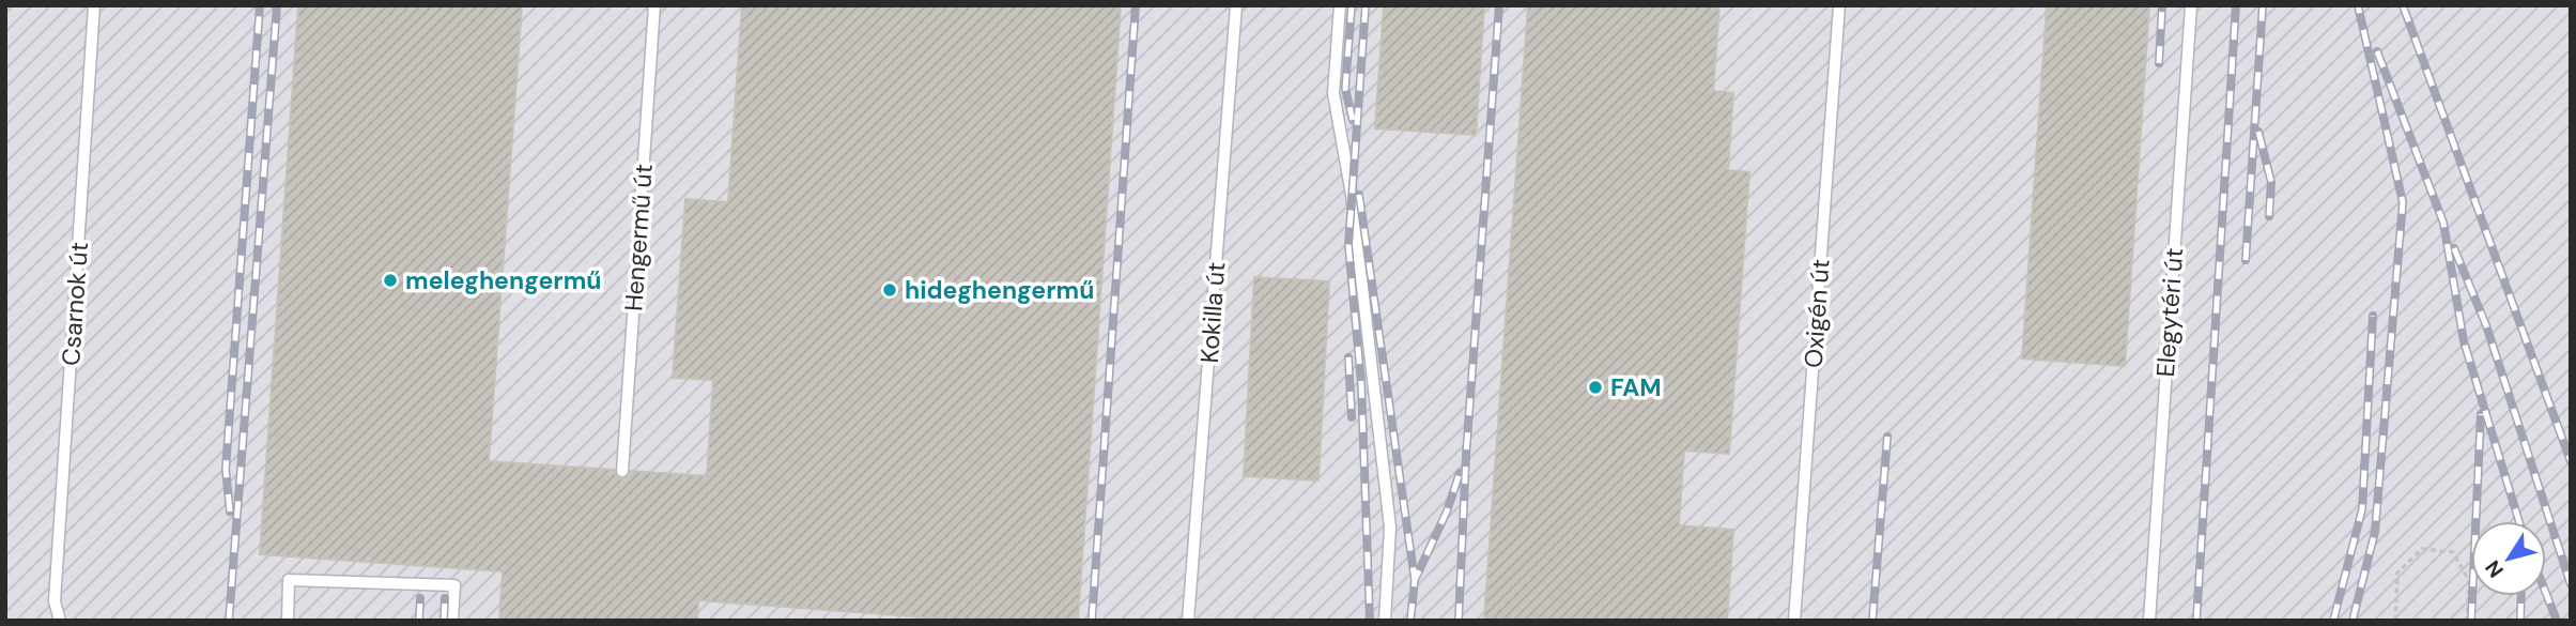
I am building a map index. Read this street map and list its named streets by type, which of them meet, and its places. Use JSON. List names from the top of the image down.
{
  "streets": {
    "lane": [
      "Hengermű út",
      "Csarnok út",
      "Kokilla út",
      "Elegytéri út",
      "Oxigén út"
    ]
  },
  "places": ["meleghengermű", "hideghengermű", "FAM"],
  "north": "bottom left"
}
